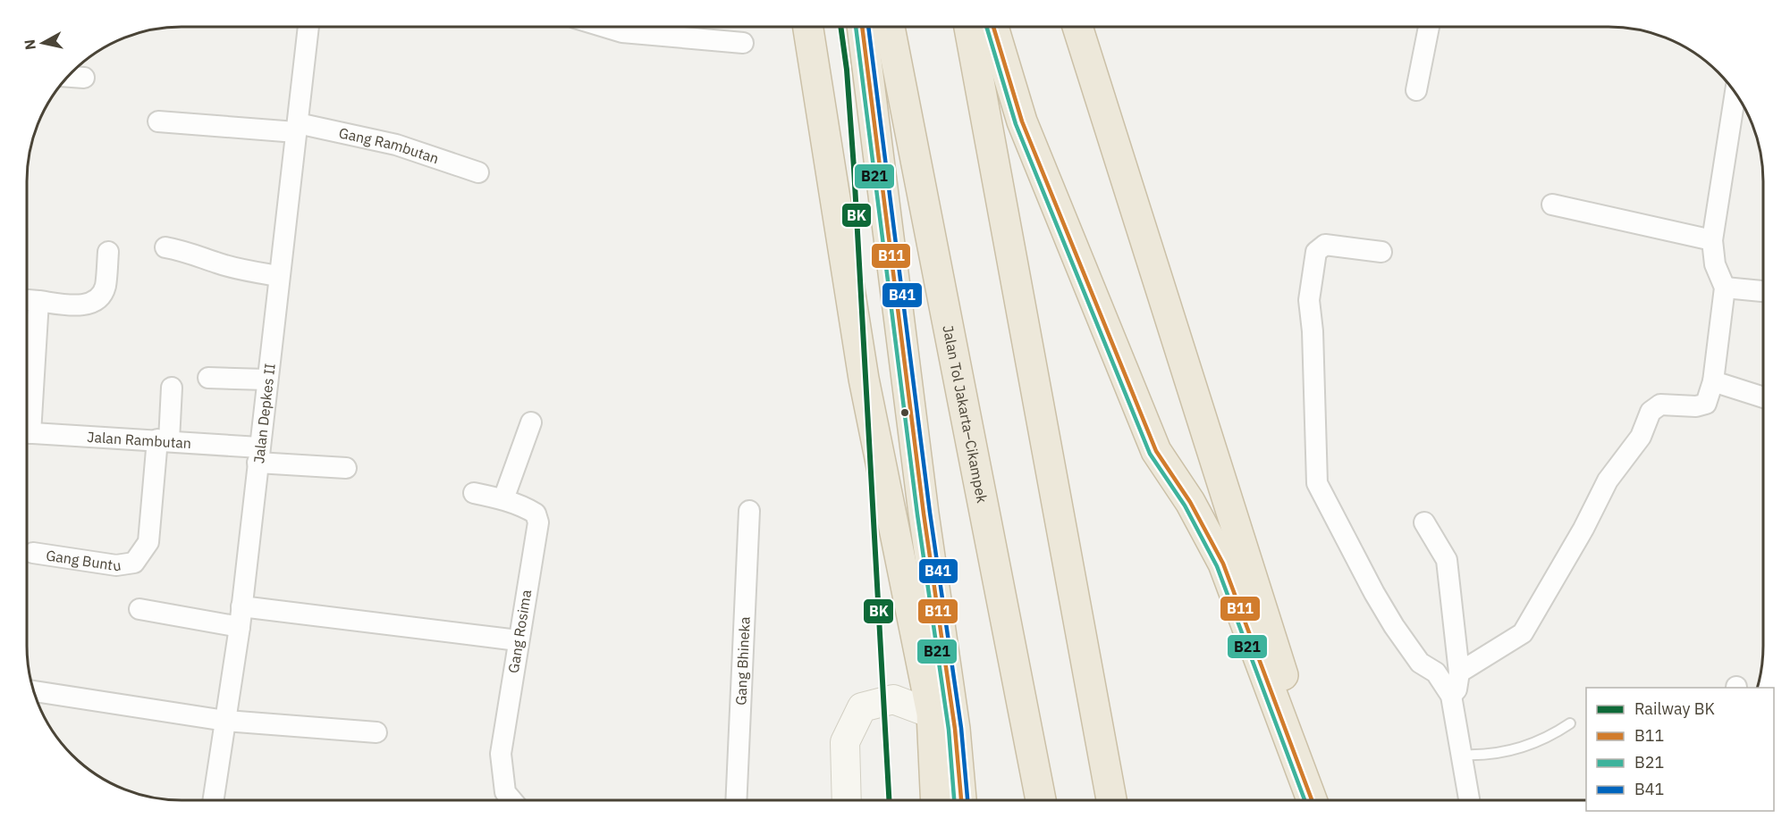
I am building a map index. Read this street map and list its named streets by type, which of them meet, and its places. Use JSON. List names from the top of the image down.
{
  "streets": {
    "highway": ["Jalan Tol Jakarta–Cikampek"],
    "street": [
      "Gang Rambutan",
      "Jalan Depkes II",
      "Jalan Rambutan",
      "Gang Buntu",
      "Gang Rosima",
      "Gang Bhineka"
    ]
  },
  "crossings": [
    ["Gang Rambutan", "Jalan Depkes II"],
    ["Jalan Depkes II", "Jalan Rambutan"],
    ["Jalan Rambutan", "Gang Buntu"]
  ],
  "lines": [
    "rail line BK",
    "transit line B11",
    "transit line B21",
    "transit line B41"
  ],
  "legend": [
    "Railway BK",
    "B11",
    "B21",
    "B41"
  ],
  "north": "left"
}
